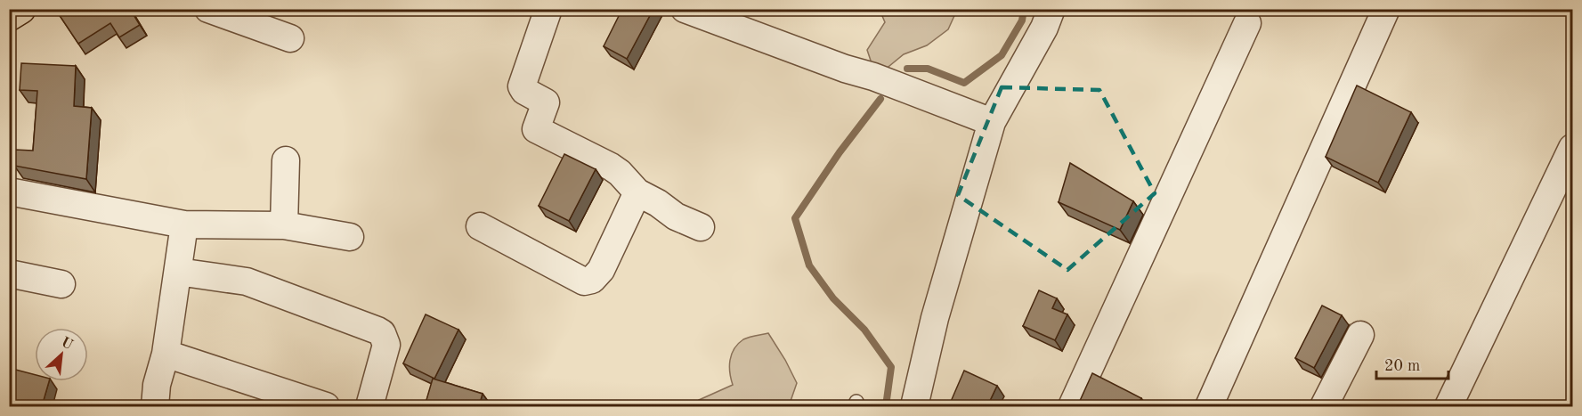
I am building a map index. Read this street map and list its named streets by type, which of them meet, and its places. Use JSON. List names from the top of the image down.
{
  "scale_bar": "20 m",
  "north": "top right"
}
